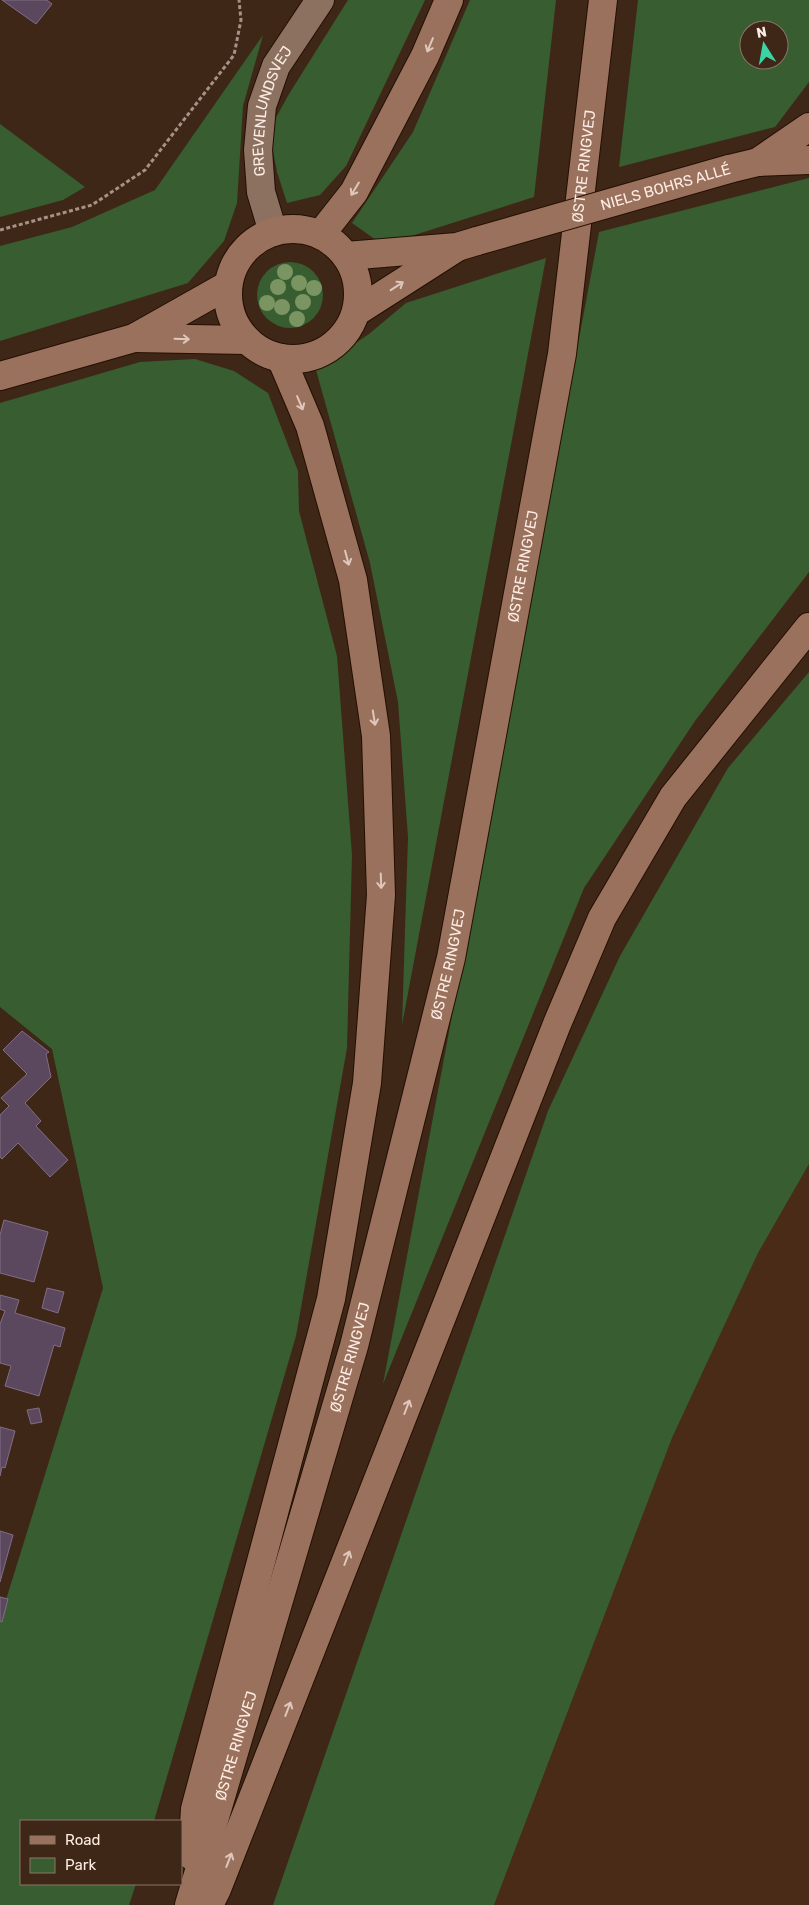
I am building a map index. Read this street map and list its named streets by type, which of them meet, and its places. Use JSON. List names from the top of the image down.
{
  "streets": {
    "main road": ["ØSTRE RINGVEJ", "NIELS BOHRS ALLÉ"],
    "street": ["GREVENLUNDSVEJ"]
  },
  "crossings": [
    ["GREVENLUNDSVEJ", "NIELS BOHRS ALLÉ"]
  ],
  "legend": ["Road", "Park"],
  "north": "top"
}
